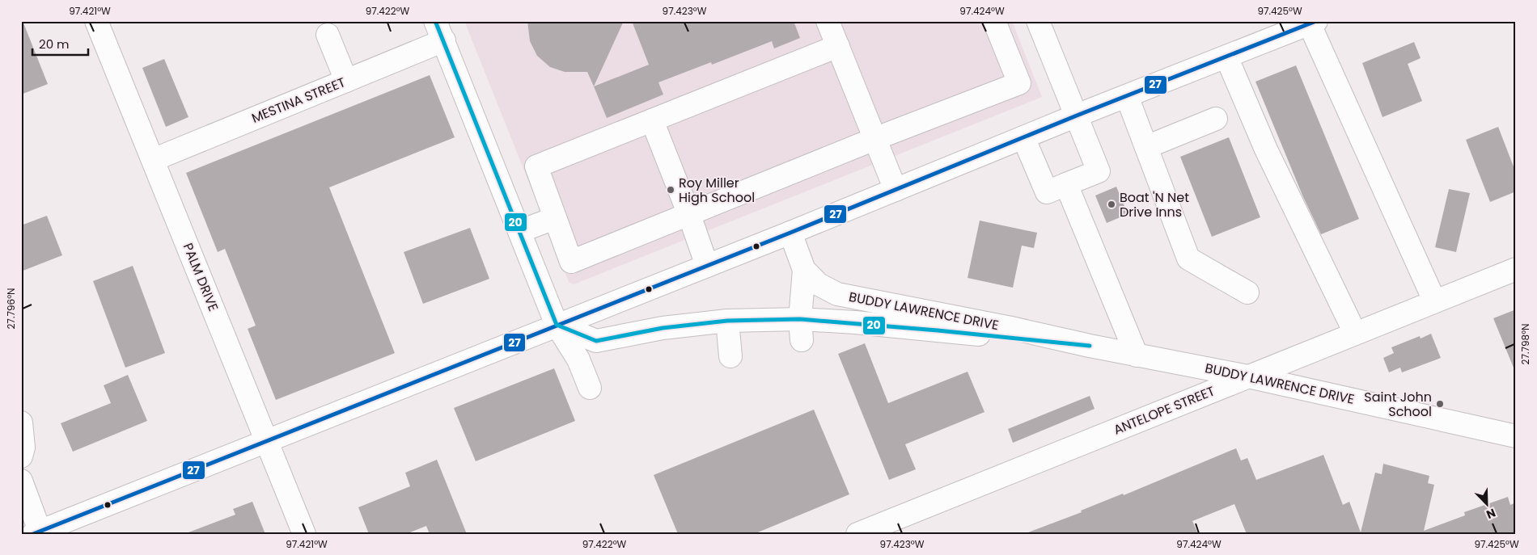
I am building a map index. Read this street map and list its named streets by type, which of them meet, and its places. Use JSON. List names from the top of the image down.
{
  "streets": {
    "street": [
      "MESTINA STREET",
      "PALM DRIVE",
      "BUDDY LAWRENCE DRIVE",
      "ANTELOPE STREET"
    ]
  },
  "crossings": [
    ["MESTINA STREET", "PALM DRIVE"],
    ["BUDDY LAWRENCE DRIVE", "ANTELOPE STREET"]
  ],
  "places": ["Roy Miller High School", "Boat 'N Net Drive Inns", "Saint John School"],
  "lines": ["transit line 27", "transit line 20"],
  "scale_bar": "20 m",
  "north": "bottom right",
  "coordinates": [
    "97.421°W",
    "97.422°W",
    "97.423°W",
    "97.424°W",
    "97.425°W",
    "27.796°N",
    "27.798°N"
  ]
}
